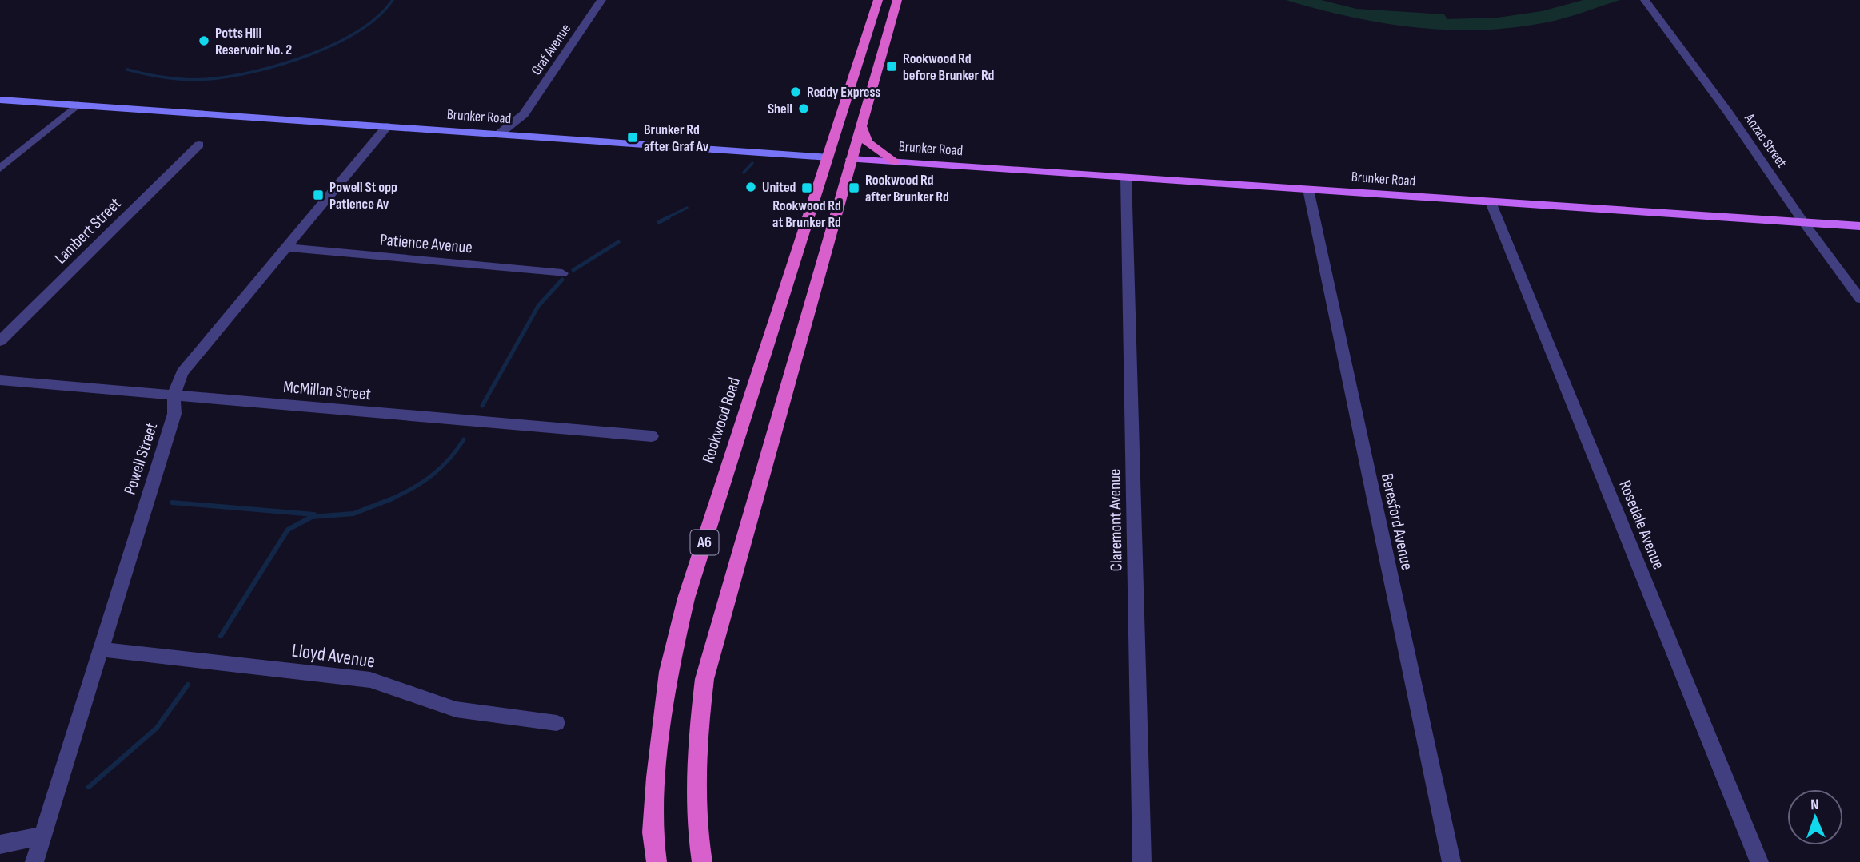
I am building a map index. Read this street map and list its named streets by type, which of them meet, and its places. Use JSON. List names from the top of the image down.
{
  "streets": {
    "highway": ["Brunker Road", "Rookwood Road", "A6"],
    "street": [
      "Graf Avenue",
      "Anzac Street",
      "Lambert Street",
      "Patience Avenue",
      "McMillan Street",
      "Powell Street",
      "Claremont Avenue",
      "Beresford Avenue",
      "Rosedale Avenue",
      "Lloyd Avenue"
    ]
  },
  "crossings": [
    ["Graf Avenue", "Brunker Road"],
    ["Brunker Road", "Anzac Street"],
    ["Brunker Road", "Rookwood Road"],
    ["Brunker Road", "Powell Street"],
    ["Brunker Road", "Claremont Avenue"],
    ["Brunker Road", "Beresford Avenue"],
    ["Brunker Road", "Rosedale Avenue"],
    ["Brunker Road", "A6"],
    ["Patience Avenue", "Powell Street"],
    ["McMillan Street", "Powell Street"],
    ["Powell Street", "Lloyd Avenue"]
  ],
  "places": {
    "other": [
      "Potts Hill Reservoir No. 2",
      "Reddy Express",
      "Shell",
      "United"
    ],
    "transit": [
      "Rookwood Rd before Brunker Rd",
      "Brunker Rd after Graf Av",
      "Rookwood Rd at Brunker Rd",
      "Rookwood Rd after Brunker Rd",
      "Powell St opp Patience Av"
    ]
  },
  "north": "top"
}
